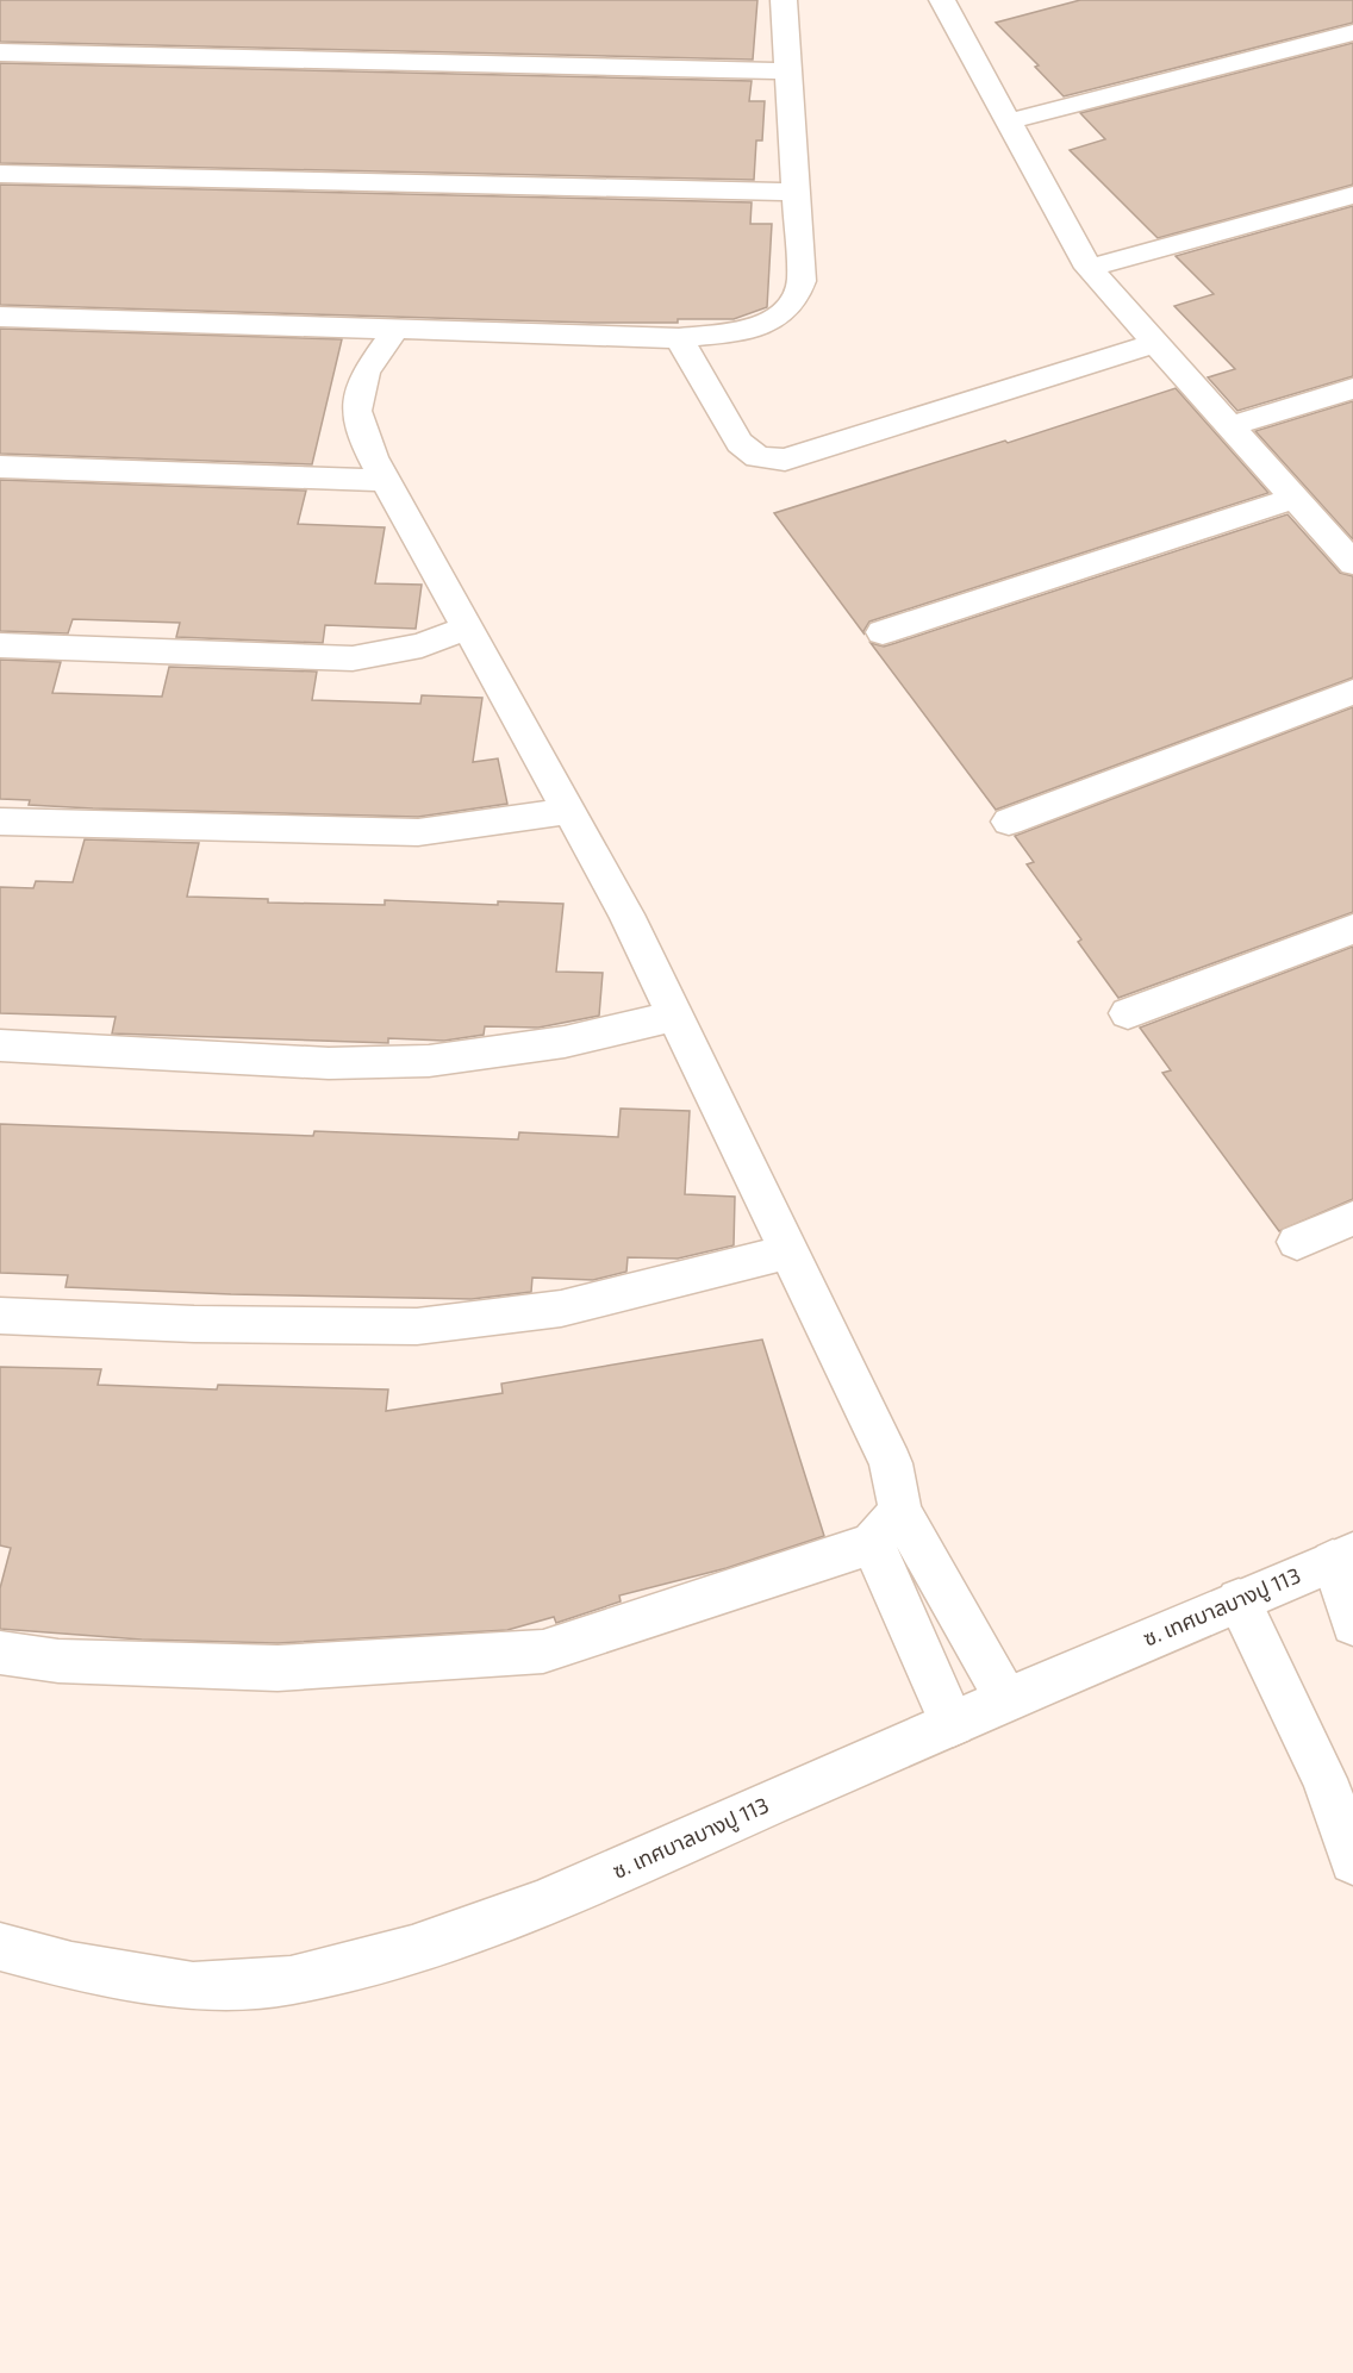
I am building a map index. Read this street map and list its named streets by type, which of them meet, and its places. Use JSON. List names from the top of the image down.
{
  "streets": {
    "street": ["ซ. เทศบาลบางปู 113"]
  }
}
